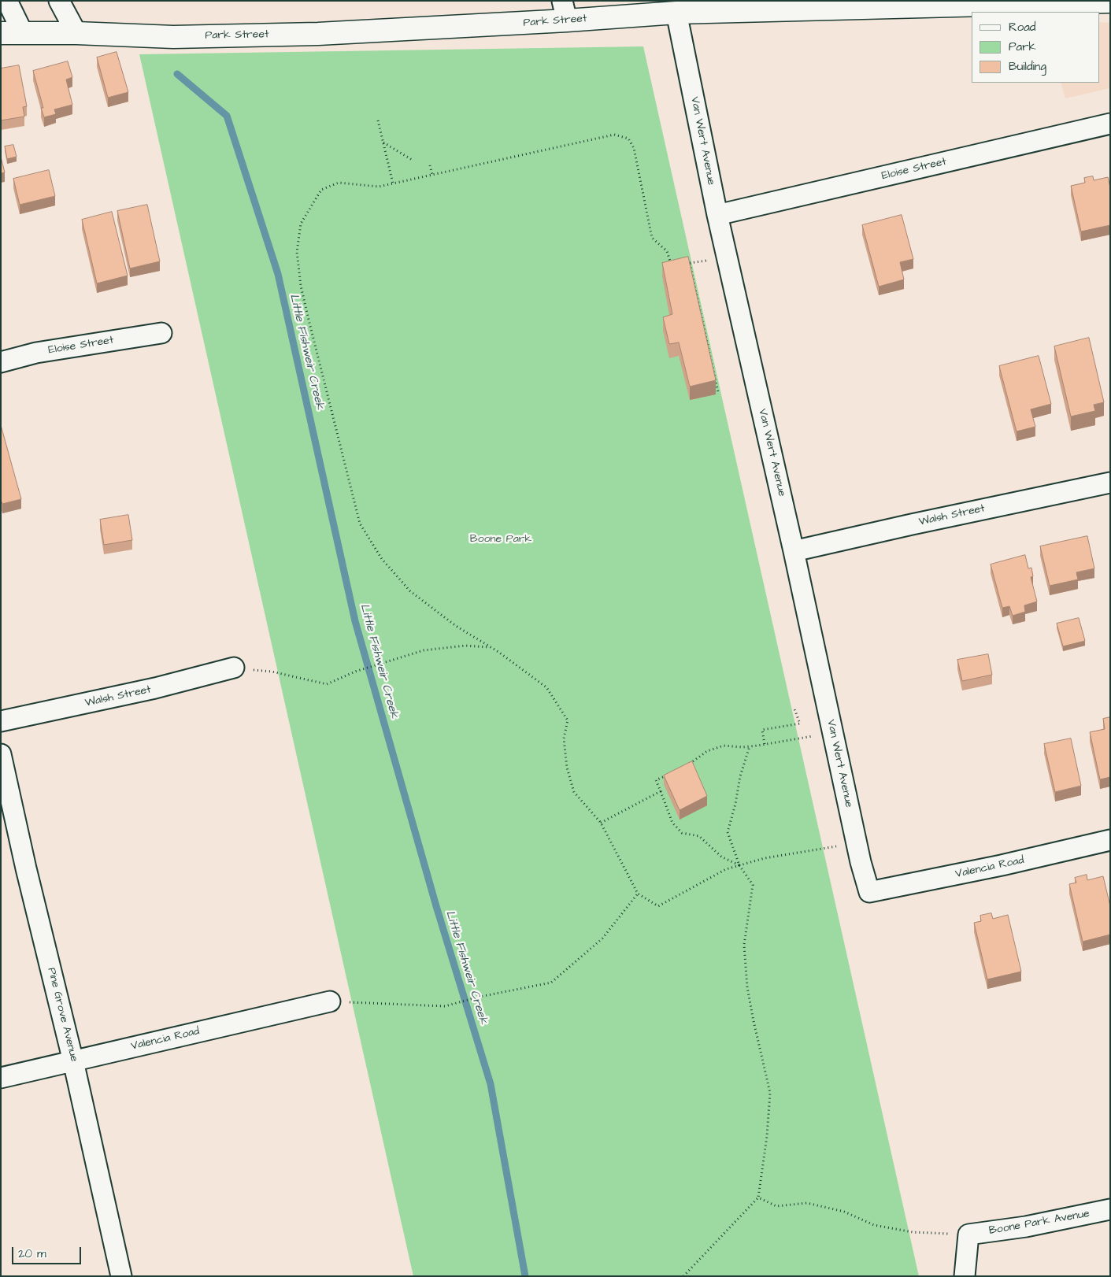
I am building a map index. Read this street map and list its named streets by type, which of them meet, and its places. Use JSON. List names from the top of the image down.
{
  "streets": {
    "street": [
      "Park Street",
      "Van Wert Avenue",
      "Eloise Street",
      "Walsh Street",
      "Valencia Road",
      "Pine Grove Avenue",
      "Boone Park Avenue"
    ]
  },
  "crossings": [
    ["Park Street", "Van Wert Avenue"],
    ["Van Wert Avenue", "Eloise Street"],
    ["Van Wert Avenue", "Walsh Street"],
    ["Van Wert Avenue", "Valencia Road"],
    ["Valencia Road", "Pine Grove Avenue"]
  ],
  "water": ["Little Fishweir Creek"],
  "parks": ["Boone Park"],
  "legend": ["Road", "Park", "Building"],
  "scale_bar": "20 m"
}
